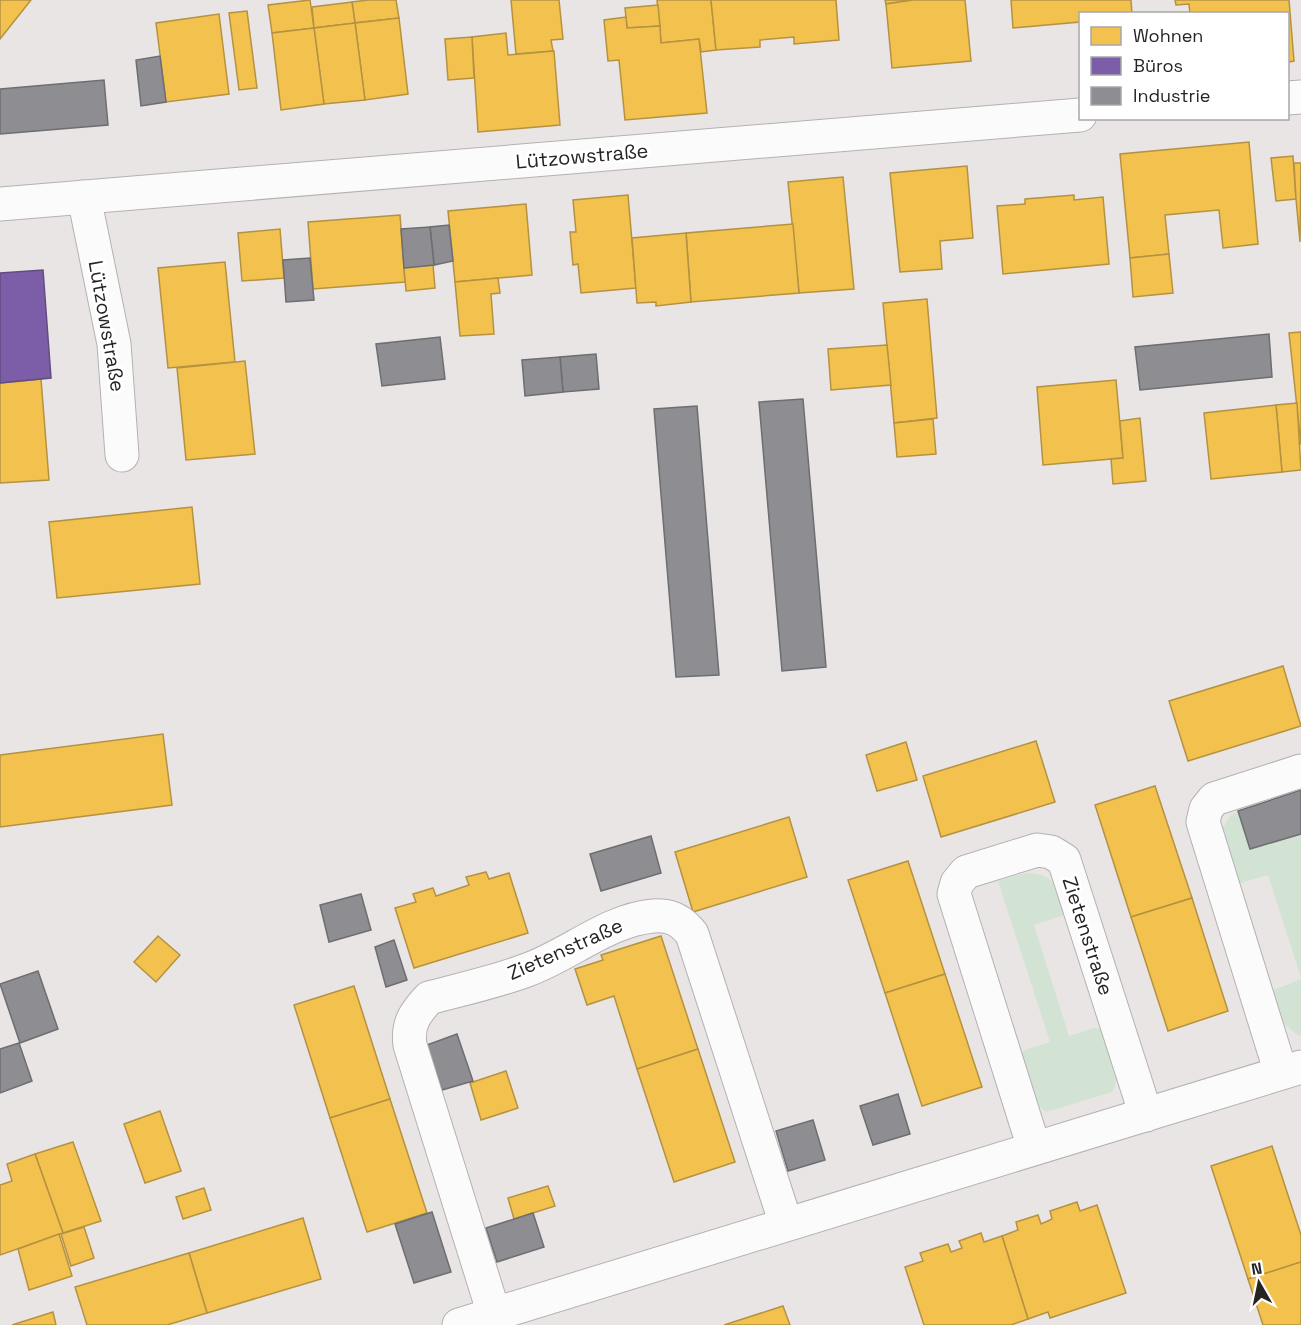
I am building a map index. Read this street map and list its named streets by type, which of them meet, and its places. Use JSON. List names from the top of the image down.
{
  "streets": {
    "street": ["Lützowstraße", "Zietenstraße"]
  },
  "legend": ["Wohnen", "Büros", "Industrie"],
  "north": "top"
}
